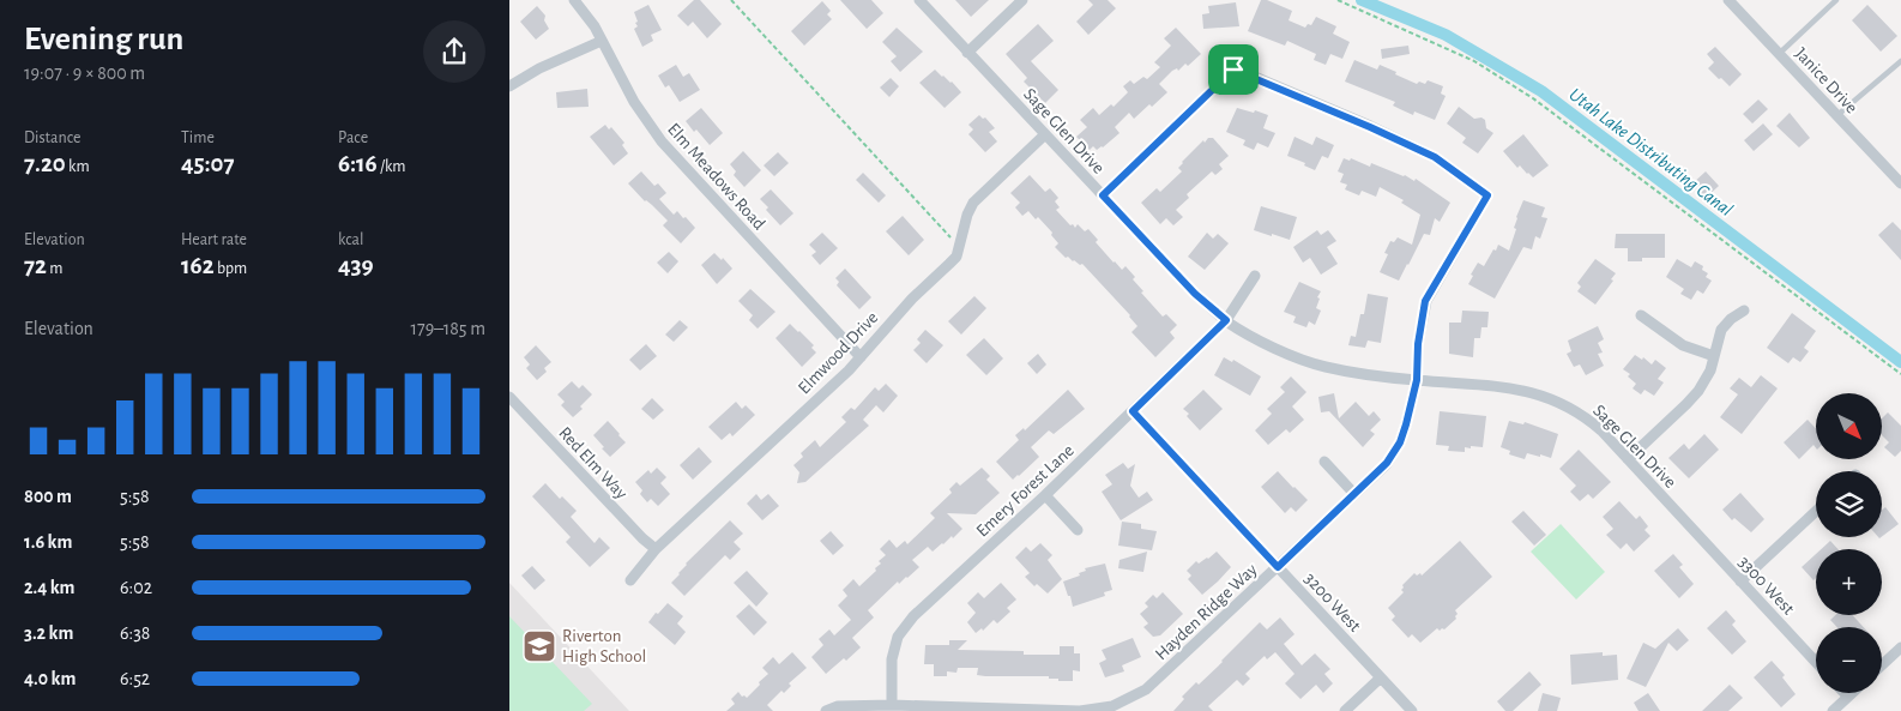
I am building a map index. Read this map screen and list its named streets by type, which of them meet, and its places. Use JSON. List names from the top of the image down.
{
  "streets": {
    "street": [
      "Janice Drive",
      "Sage Glen Drive",
      "Elm Meadows Road",
      "Elmwood Drive",
      "Red Elm Way",
      "Emery Forest Lane",
      "3300 West",
      "3200 West",
      "Hayden Ridge Way"
    ]
  },
  "crossings": [
    ["Sage Glen Drive", "Elmwood Drive"],
    ["Sage Glen Drive", "Emery Forest Lane"],
    ["Sage Glen Drive", "3300 West"],
    ["Sage Glen Drive", "Hayden Ridge Way"],
    ["Elm Meadows Road", "Elmwood Drive"],
    ["Elmwood Drive", "Red Elm Way"],
    ["Emery Forest Lane", "3200 West"],
    ["Emery Forest Lane", "Hayden Ridge Way"],
    ["3200 West", "Hayden Ridge Way"]
  ],
  "water": ["Utah Lake Distributing Canal"],
  "places": {
    "school or university": ["Riverton High School"]
  },
  "north": "bottom right",
  "page": {
    "heading": ["Evening run", "19:07 · 9 × 800 m"],
    "stats": [
      ["Distance", "7.20 km"],
      ["Time", "45:07"],
      ["Pace", "6:16 /km"],
      ["Elevation", "72 m"],
      ["Heart rate", "162 bpm"],
      ["kcal", "439"]
    ],
    "chart": ["Elevation", "179–185 m"],
    "map_buttons": ["+", "−"],
    "list": [
      {
        "name": "800 m",
        "note": "5:58"
      },
      {
        "name": "1.6 km",
        "note": "5:58"
      },
      {
        "name": "2.4 km",
        "note": "6:02"
      },
      {
        "name": "3.2 km",
        "note": "6:38"
      },
      {
        "name": "4.0 km",
        "note": "6:52"
      }
    ]
  }
}
